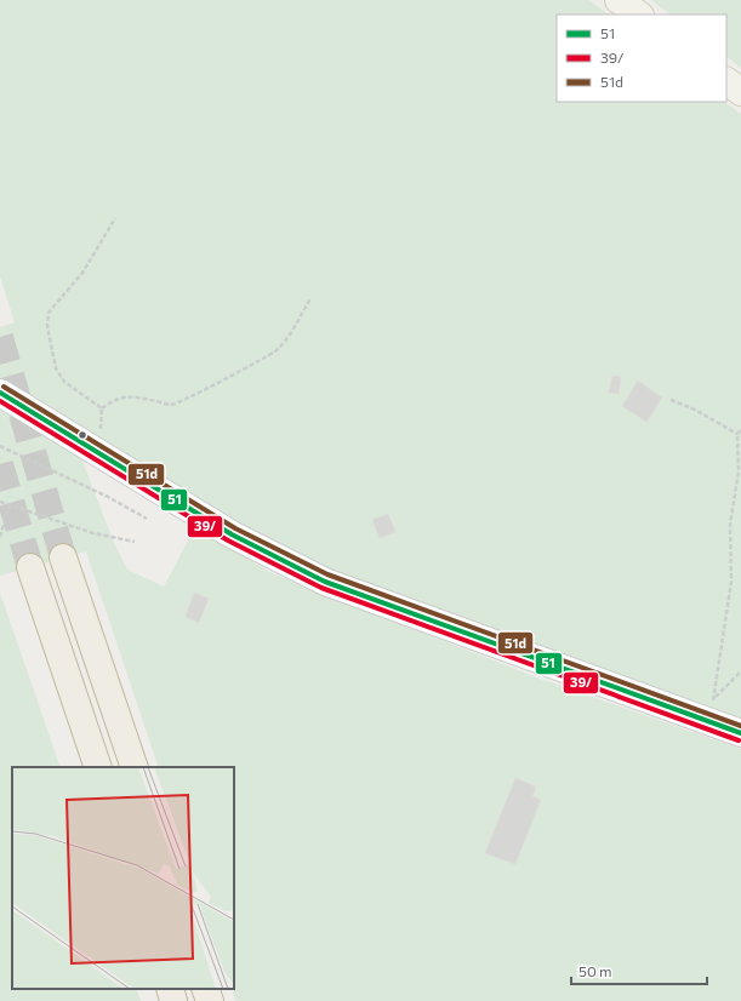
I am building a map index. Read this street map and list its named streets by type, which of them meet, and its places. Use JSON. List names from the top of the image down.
{
  "lines": ["transit line 51d", "transit line 51", "transit line 39/"],
  "legend": ["51", "39/", "51d"],
  "scale_bar": "50 m"
}
